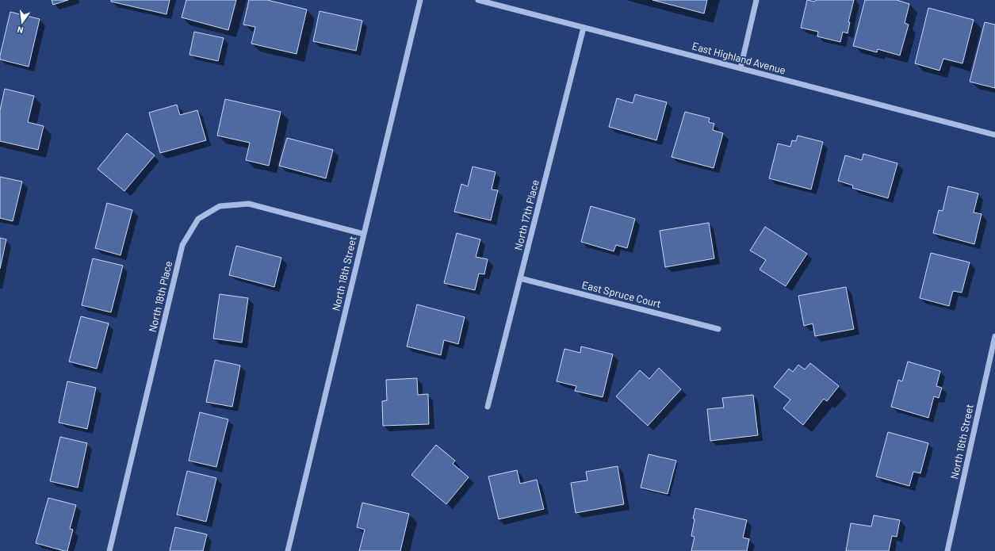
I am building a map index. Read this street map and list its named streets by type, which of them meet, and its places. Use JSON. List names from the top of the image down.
{
  "streets": {
    "street": [
      "East Highland Avenue",
      "North 17th Place",
      "North 18th Street",
      "East Spruce Court",
      "North 18th Place",
      "North 16th Street"
    ]
  },
  "crossings": [
    ["East Highland Avenue", "North 17th Place"],
    ["North 17th Place", "East Spruce Court"],
    ["North 18th Street", "North 18th Place"]
  ],
  "north": "bottom"
}
